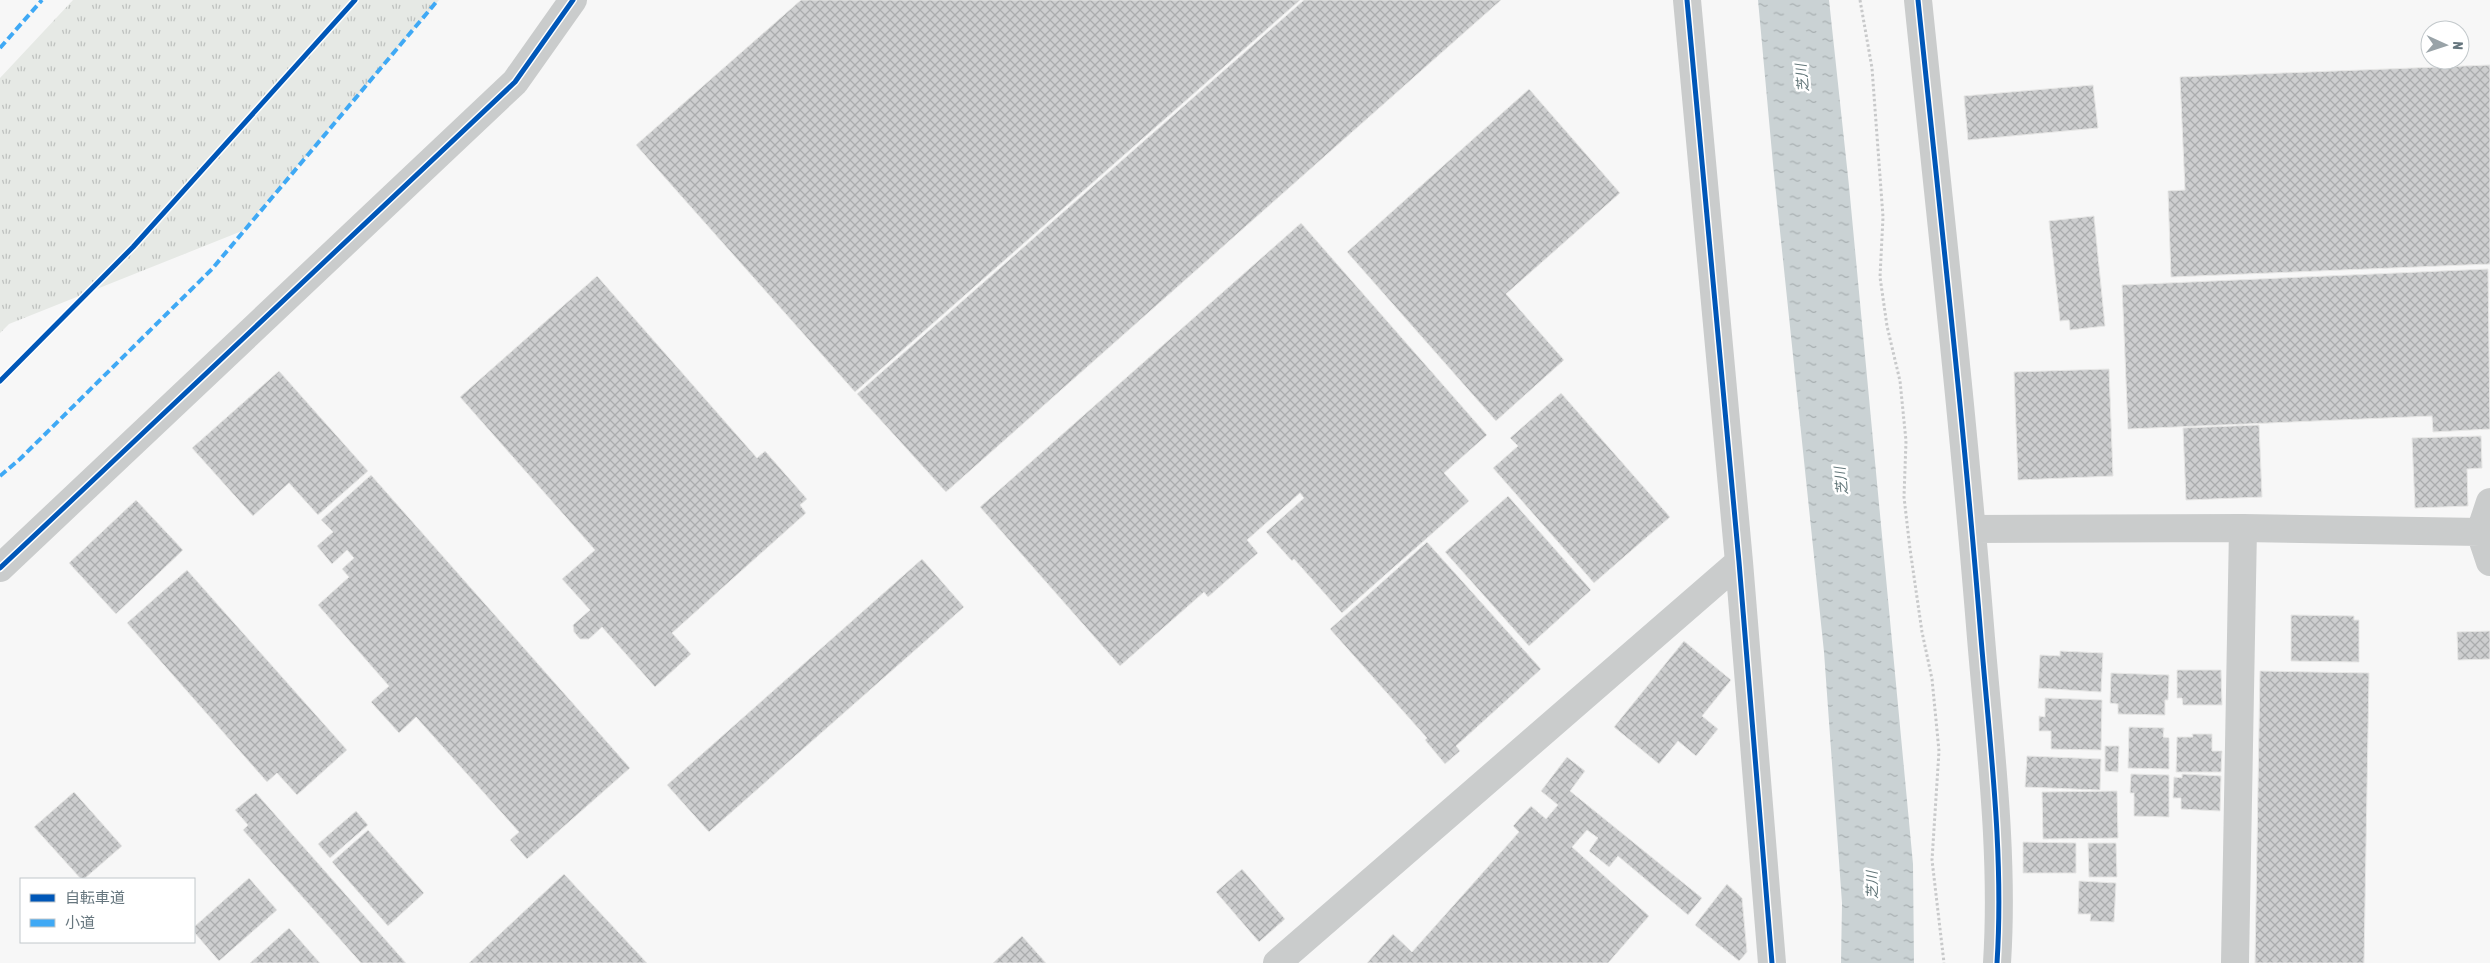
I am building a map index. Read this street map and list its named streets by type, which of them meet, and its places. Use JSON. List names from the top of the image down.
{
  "water": ["芝川"],
  "legend": ["自転車道", "小道"],
  "north": "right"
}
